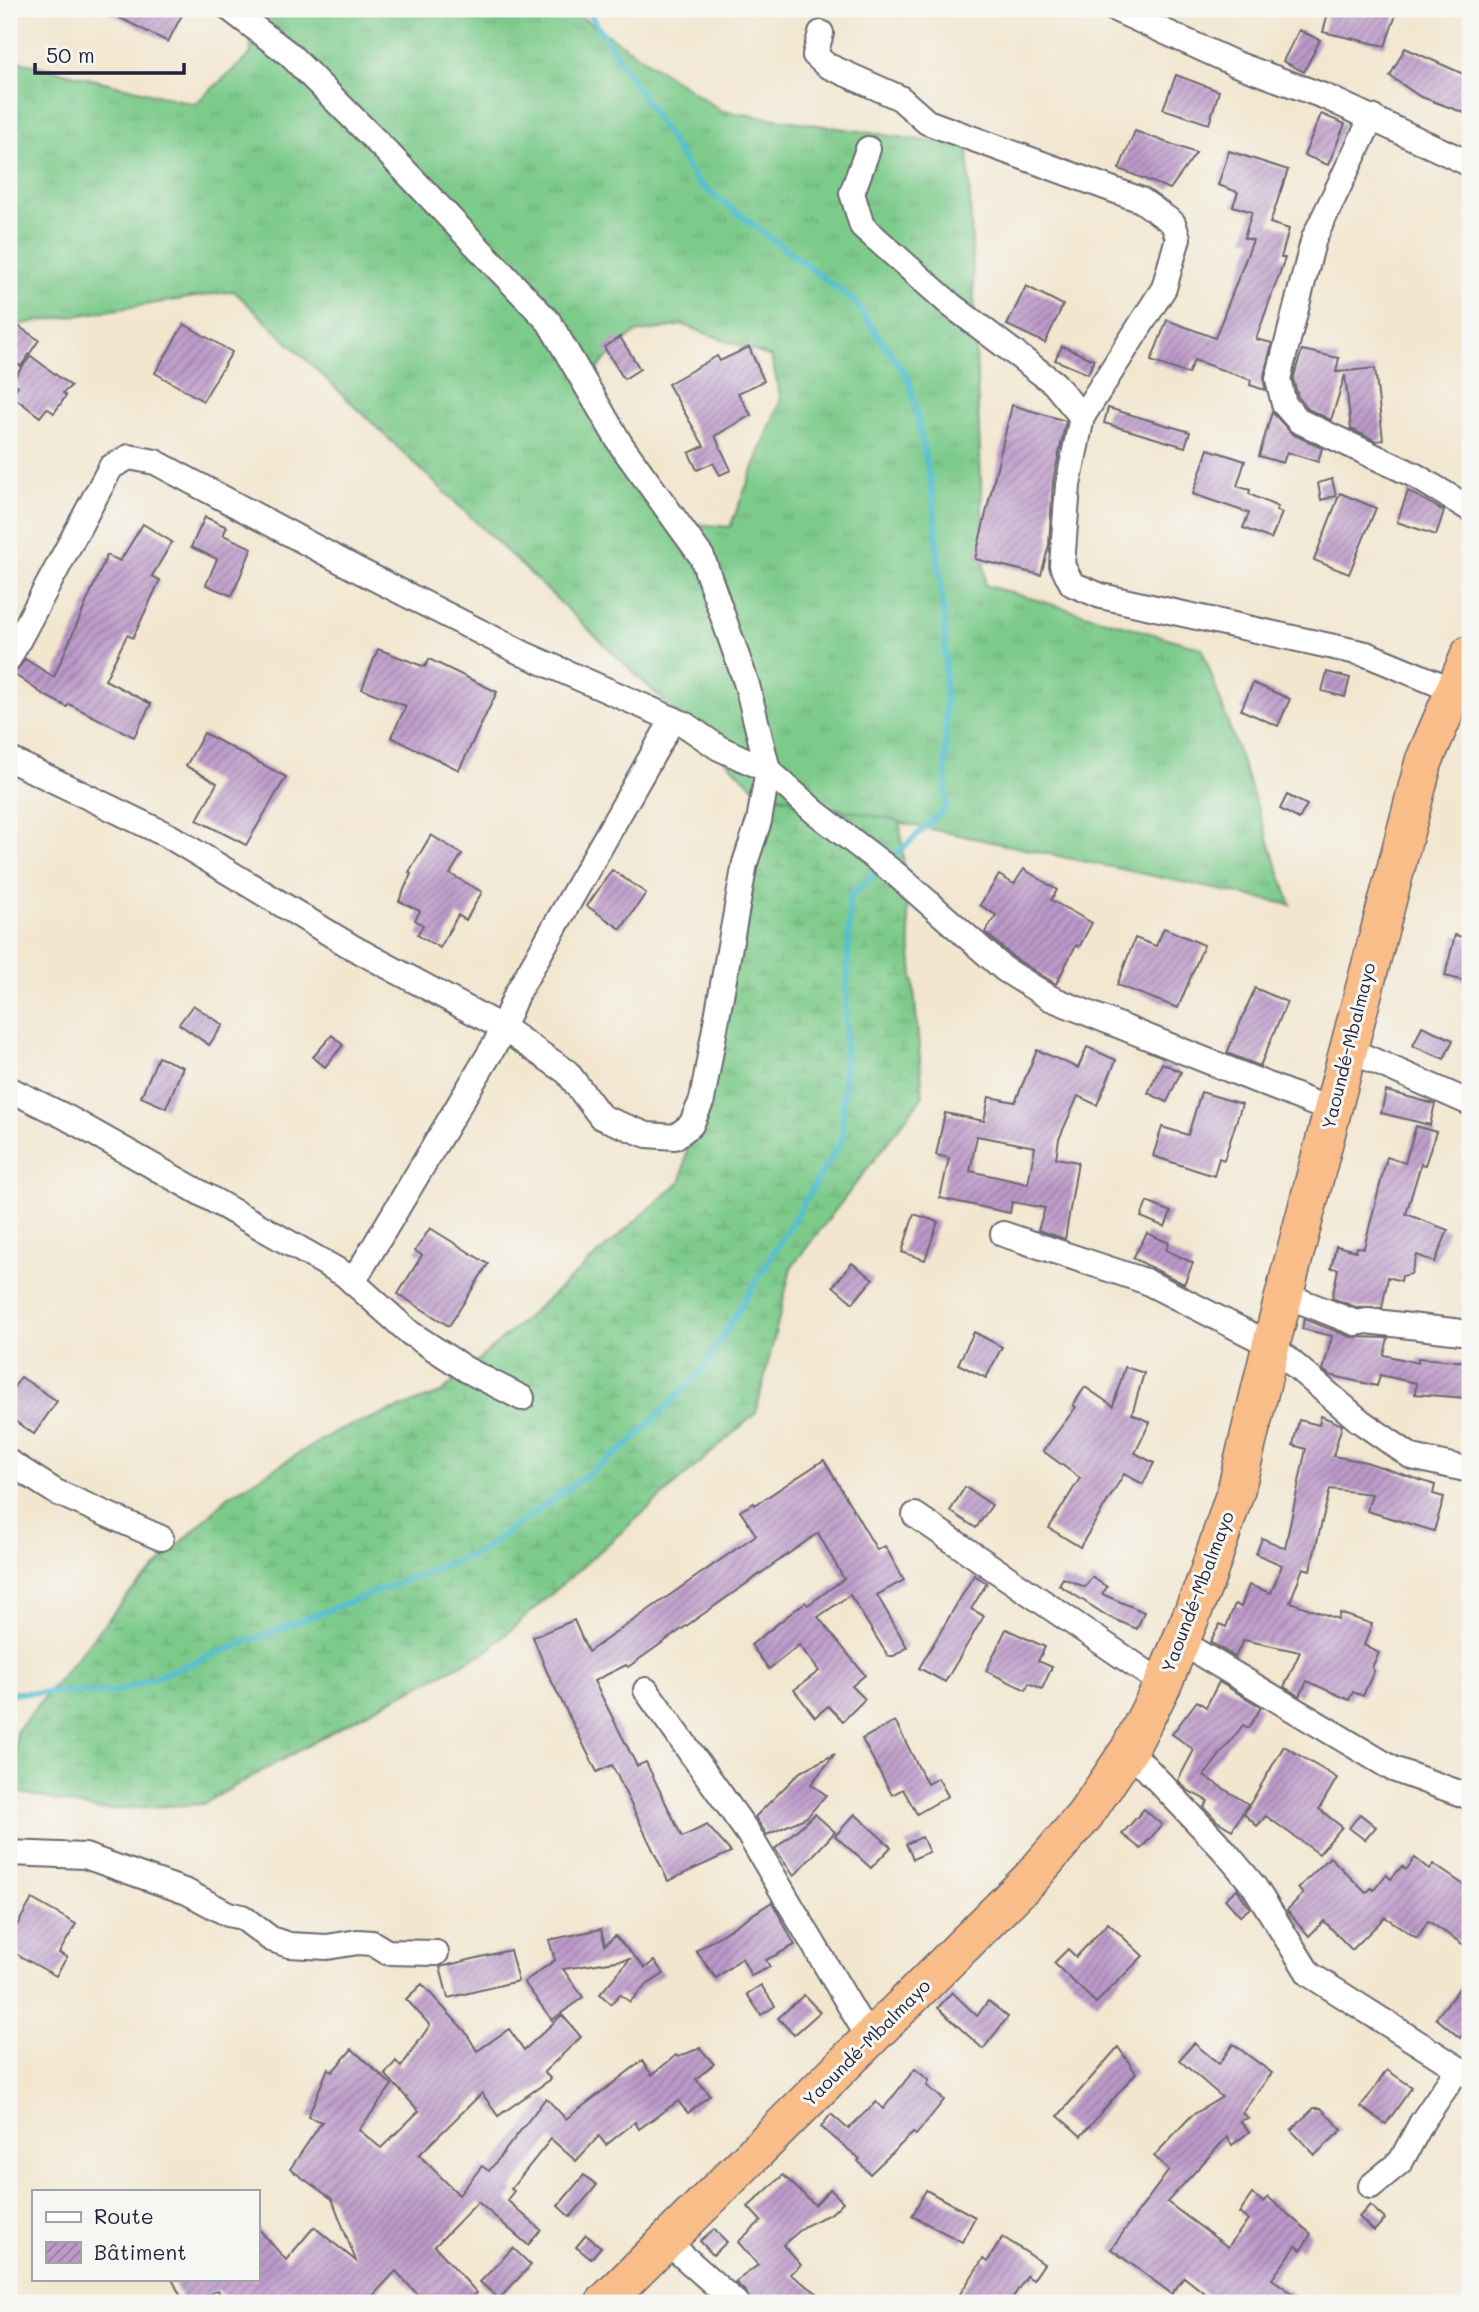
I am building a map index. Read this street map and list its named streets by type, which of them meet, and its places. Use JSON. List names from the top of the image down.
{
  "streets": {
    "highway": ["Yaoundé-Mbalmayo"]
  },
  "legend": ["Route", "Bâtiment"],
  "scale_bar": "50 m"
}
